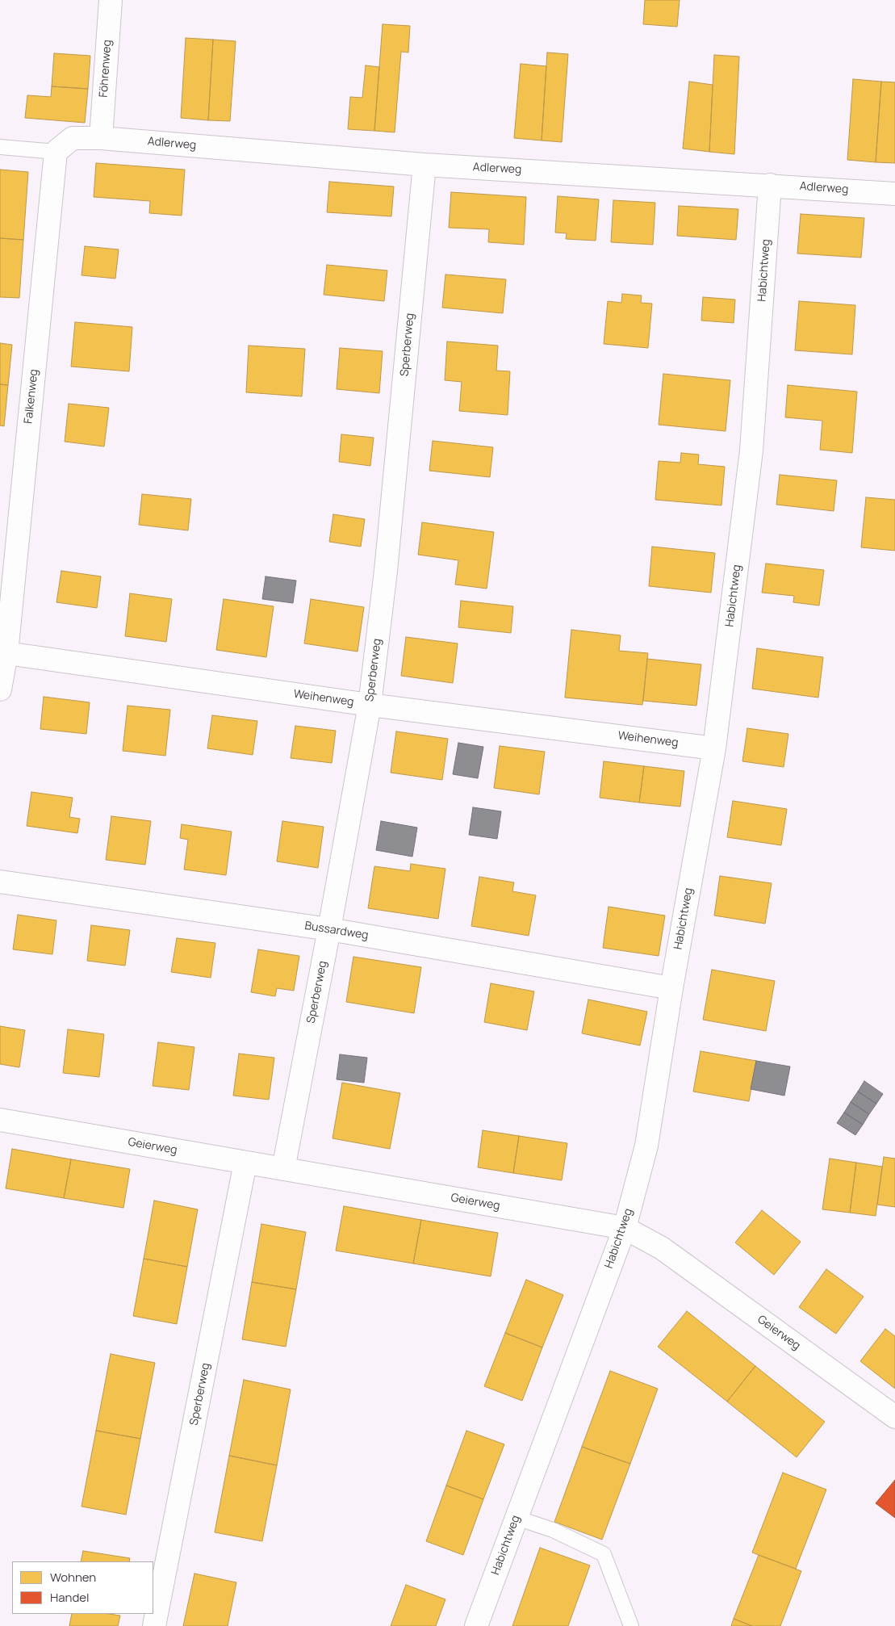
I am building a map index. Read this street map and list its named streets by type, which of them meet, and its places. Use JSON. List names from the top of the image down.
{
  "streets": {
    "street": [
      "Föhrenweg",
      "Adlerweg",
      "Habichtweg",
      "Sperberweg",
      "Falkenweg",
      "Weihenweg",
      "Bussardweg",
      "Geierweg"
    ]
  },
  "crossings": [
    ["Föhrenweg", "Adlerweg"],
    ["Adlerweg", "Habichtweg"],
    ["Adlerweg", "Sperberweg"],
    ["Habichtweg", "Weihenweg"],
    ["Habichtweg", "Bussardweg"],
    ["Habichtweg", "Geierweg"],
    ["Sperberweg", "Weihenweg"],
    ["Sperberweg", "Bussardweg"],
    ["Sperberweg", "Geierweg"],
    ["Falkenweg", "Weihenweg"]
  ],
  "legend": ["Wohnen", "Handel"]
}
